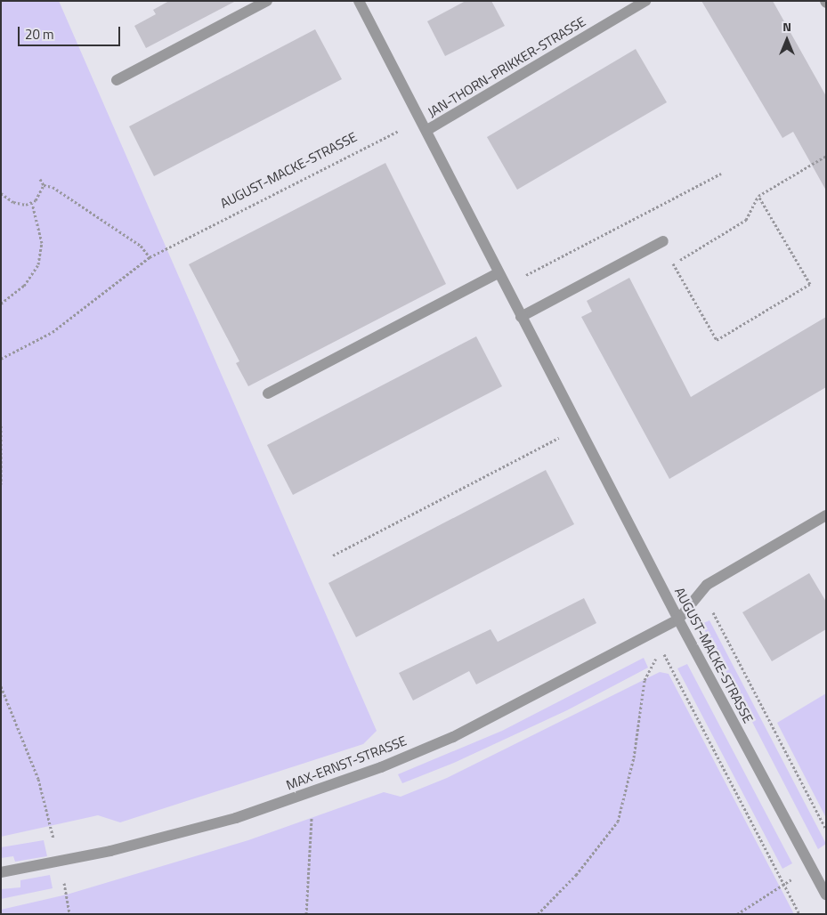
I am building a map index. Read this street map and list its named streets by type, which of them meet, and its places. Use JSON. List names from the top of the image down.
{
  "streets": {
    "street": ["JAN-THORN-PRIKKER-STRASSE", "AUGUST-MACKE-STRASSE", "MAX-ERNST-STRASSE"]
  },
  "crossings": [
    ["JAN-THORN-PRIKKER-STRASSE", "AUGUST-MACKE-STRASSE"],
    ["AUGUST-MACKE-STRASSE", "MAX-ERNST-STRASSE"]
  ],
  "scale_bar": "20 m",
  "north": "top"
}
